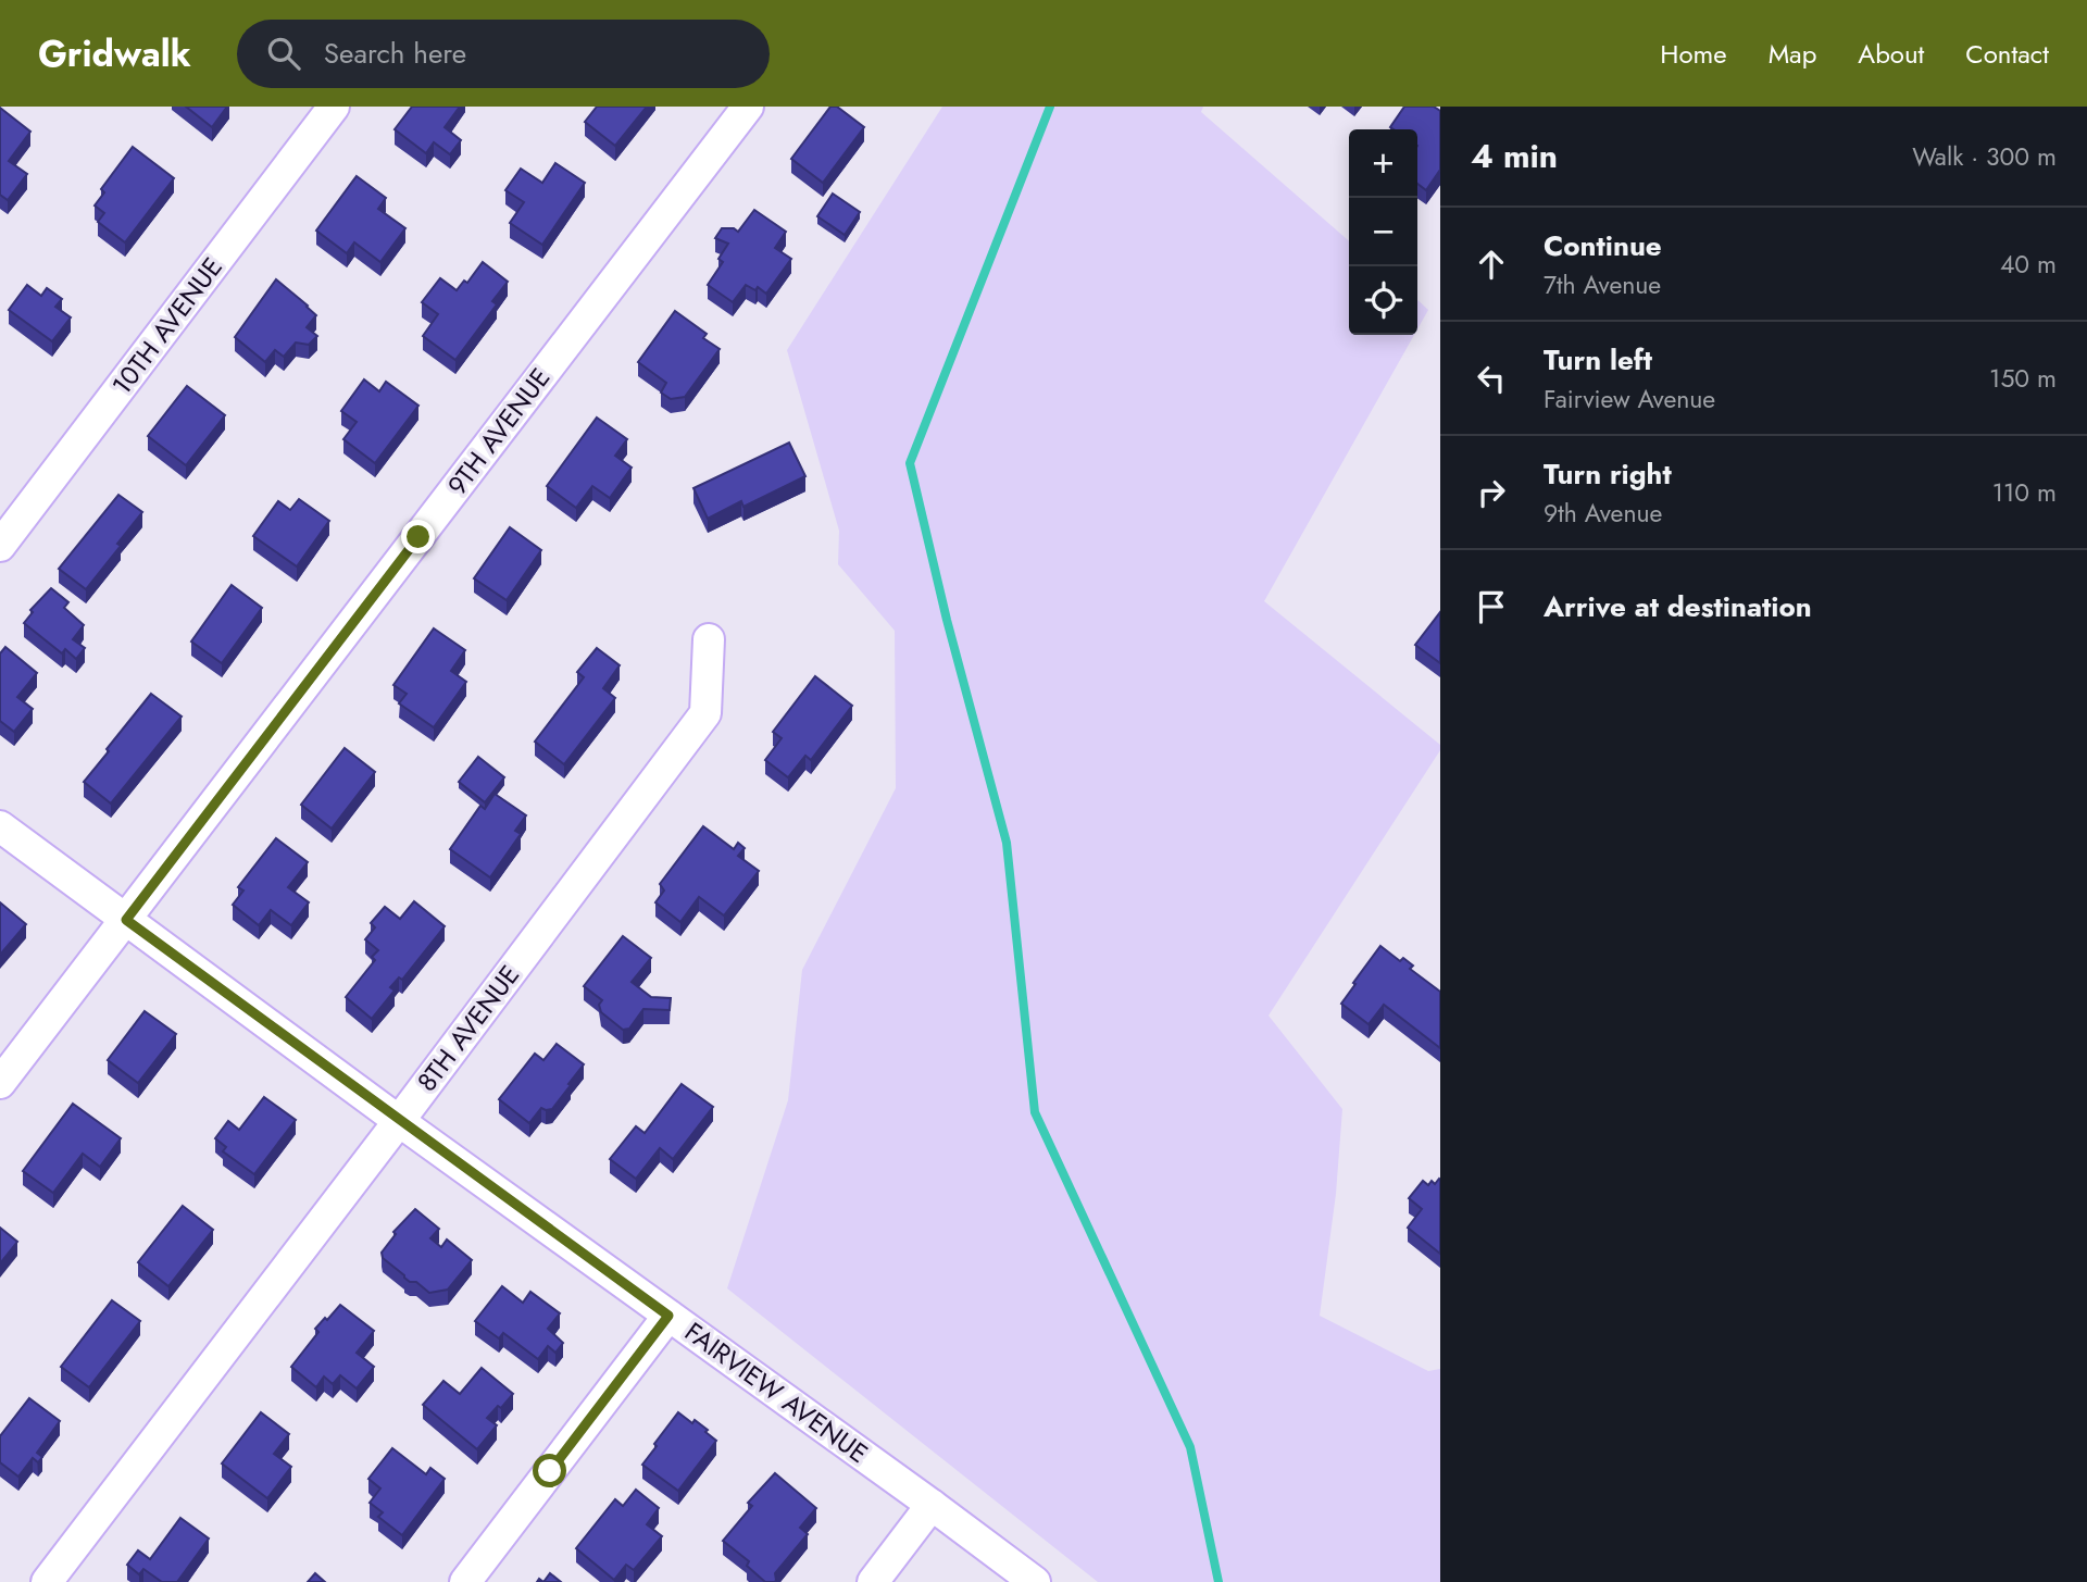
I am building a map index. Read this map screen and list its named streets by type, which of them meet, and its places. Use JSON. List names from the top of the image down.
{
  "streets": {
    "street": [
      "10TH AVENUE",
      "9TH AVENUE",
      "8TH AVENUE",
      "FAIRVIEW AVENUE"
    ]
  },
  "crossings": [
    ["9TH AVENUE", "FAIRVIEW AVENUE"],
    ["8TH AVENUE", "FAIRVIEW AVENUE"]
  ],
  "page": {
    "header": "Gridwalk",
    "search": "Search here",
    "nav": [
      "Home",
      "Map",
      "About",
      "Contact"
    ],
    "heading": ["4 min", "Walk · 300 m"],
    "map_buttons": ["+", "−"],
    "list": [
      ["Continue", "7th Avenue", "40 m"],
      ["Turn left", "Fairview Avenue", "150 m"],
      ["Turn right", "9th Avenue", "110 m"],
      "Arrive at destination"
    ]
  }
}
